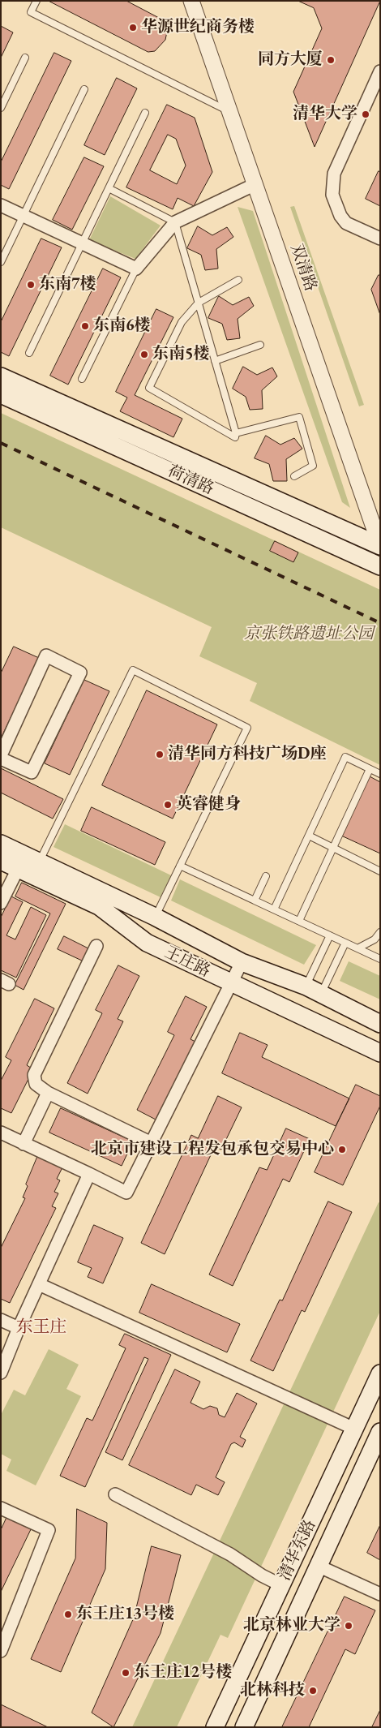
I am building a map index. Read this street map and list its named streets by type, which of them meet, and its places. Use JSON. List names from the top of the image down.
{
  "streets": {
    "main road": ["荷清路", "王庄路", "清华东路"],
    "street": ["双清路"]
  },
  "crossings": [
    ["双清路", "荷清路"]
  ],
  "districts": ["东王庄"],
  "parks": ["京张铁路遗址公园"],
  "places": [
    "华源世纪商务楼",
    "同方大厦",
    "清华大学",
    "东南7楼",
    "东南6楼",
    "东南5楼",
    "清华同方科技广场D座",
    "英睿健身",
    "北京市建设工程发包承包交易中心",
    "东王庄13号楼",
    "北京林业大学",
    "东王庄12号楼",
    "北林科技"
  ]
}
